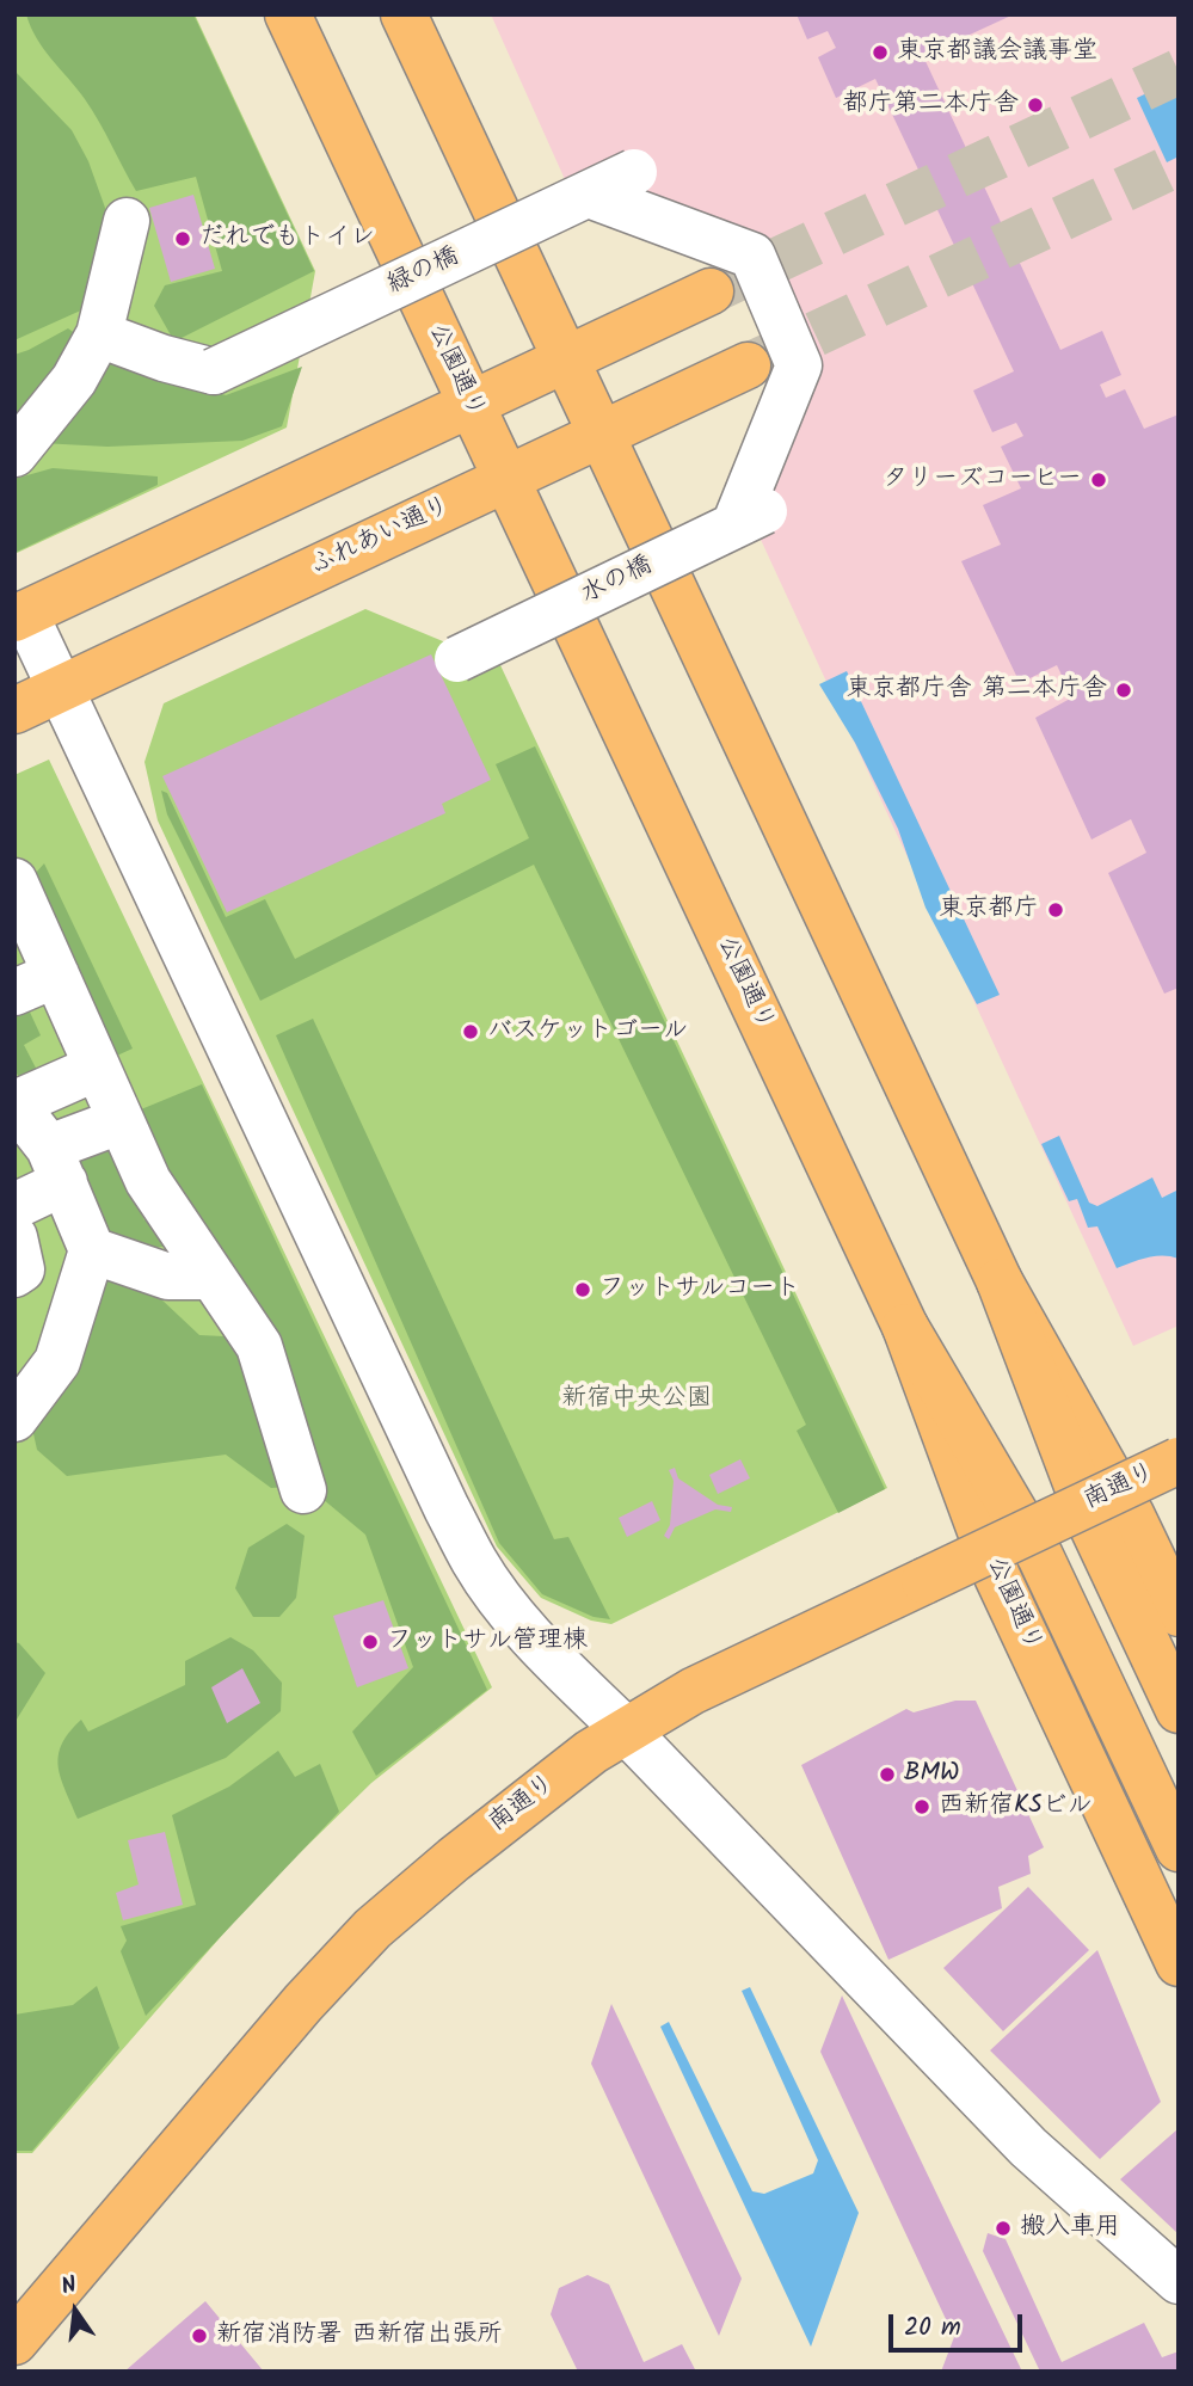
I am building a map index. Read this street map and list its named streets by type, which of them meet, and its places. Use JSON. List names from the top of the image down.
{
  "streets": {
    "main road": ["公園通り", "ふれあい通り", "南通り"],
    "street": ["緑の橋", "水の橋"]
  },
  "crossings": [
    ["公園通り", "ふれあい通り"]
  ],
  "parks": ["新宿中央公園"],
  "places": [
    "東京都議会議事堂",
    "都庁第二本庁舎",
    "だれでもトイレ",
    "タリーズコーヒー",
    "東京都庁舎 第二本庁舎",
    "東京都庁",
    "バスケットゴール",
    "フットサルコート",
    "フットサル管理棟",
    "BMW",
    "西新宿KSビル",
    "搬入車用",
    "新宿消防署 西新宿出張所"
  ],
  "scale_bar": "20 m",
  "north": "top"
}
